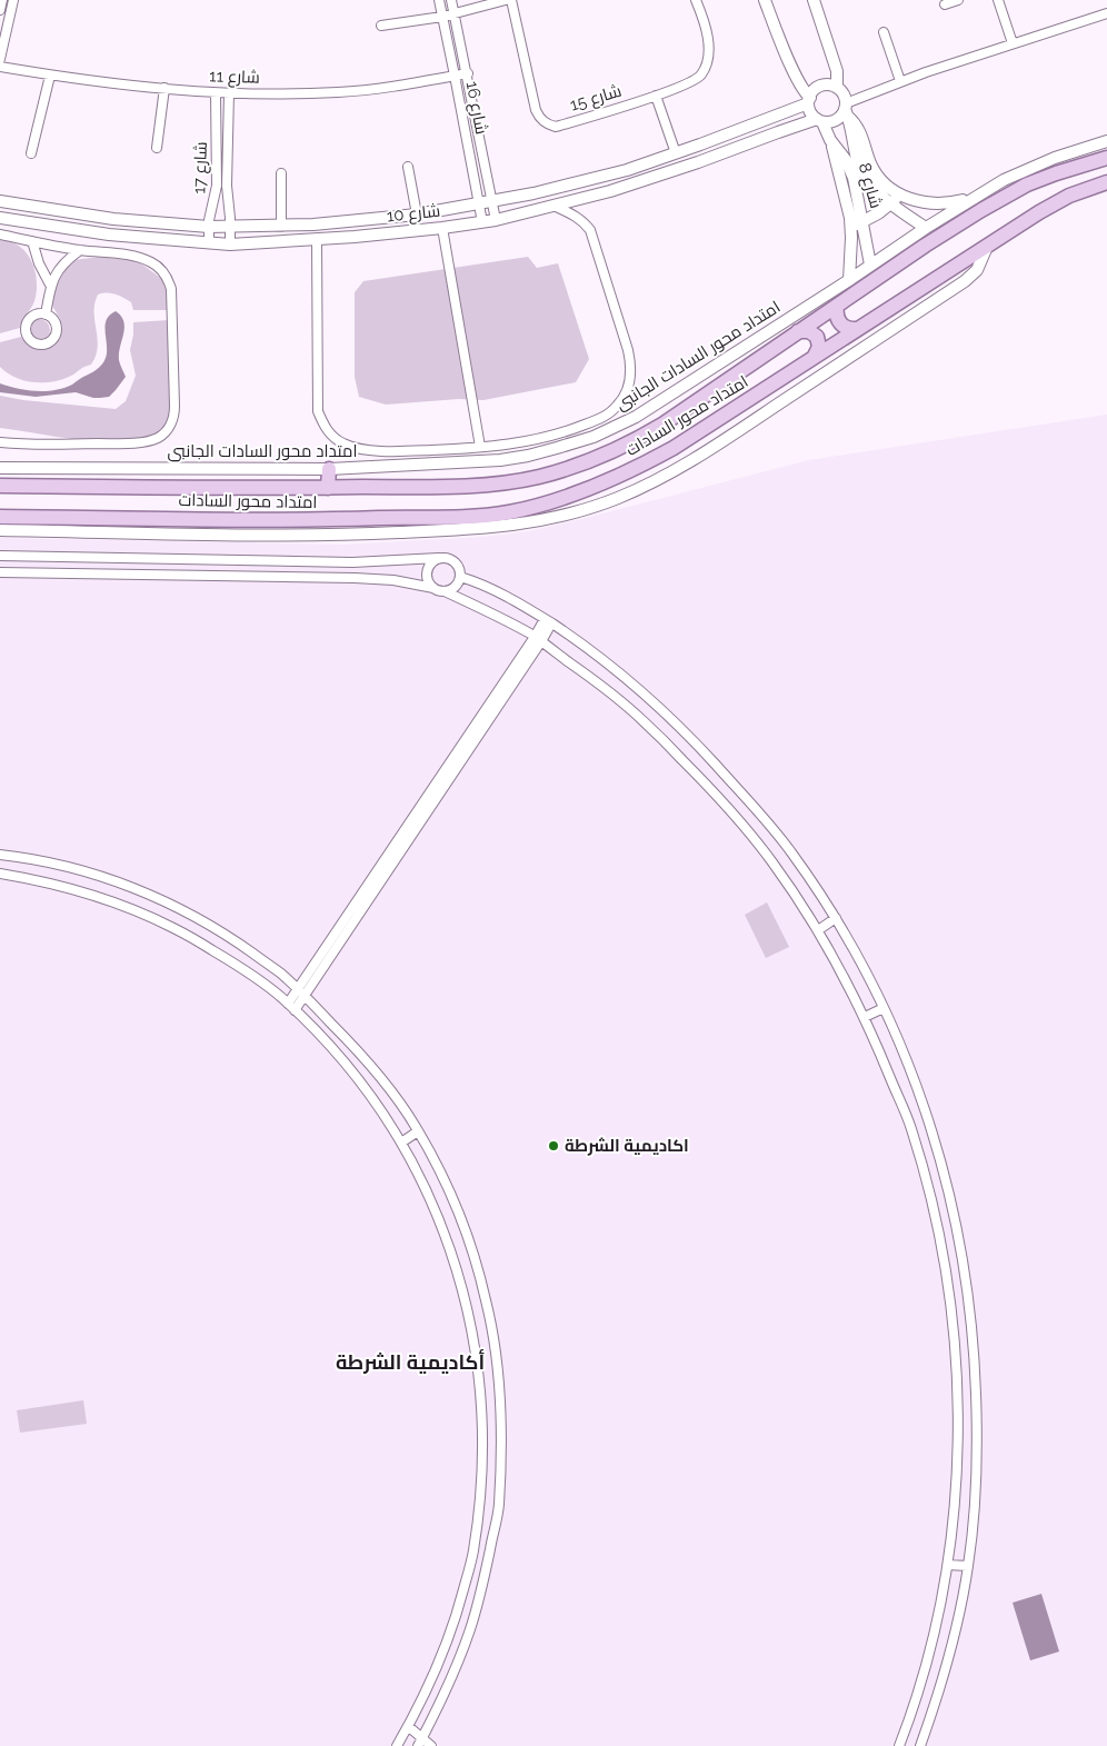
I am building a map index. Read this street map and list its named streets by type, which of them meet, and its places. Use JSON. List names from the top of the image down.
{
  "streets": {
    "main road": ["امتداد محور السادات"],
    "street": [
      "شارع 11",
      "شارع 15",
      "شارع 16",
      "شارع 17",
      "شارع 8",
      "شارع 10",
      "امتداد محور السادات الجانبى"
    ]
  },
  "crossings": [
    ["شارع 11", "شارع 16"],
    ["شارع 11", "شارع 17"],
    ["شارع 16", "شارع 10"],
    ["شارع 17", "شارع 10"],
    ["شارع 8", "شارع 10"],
    ["شارع 8", "امتداد محور السادات الجانبى"]
  ],
  "districts": ["أكاديمية الشرطة"],
  "places": ["اكاديمية الشرطة"]
}
